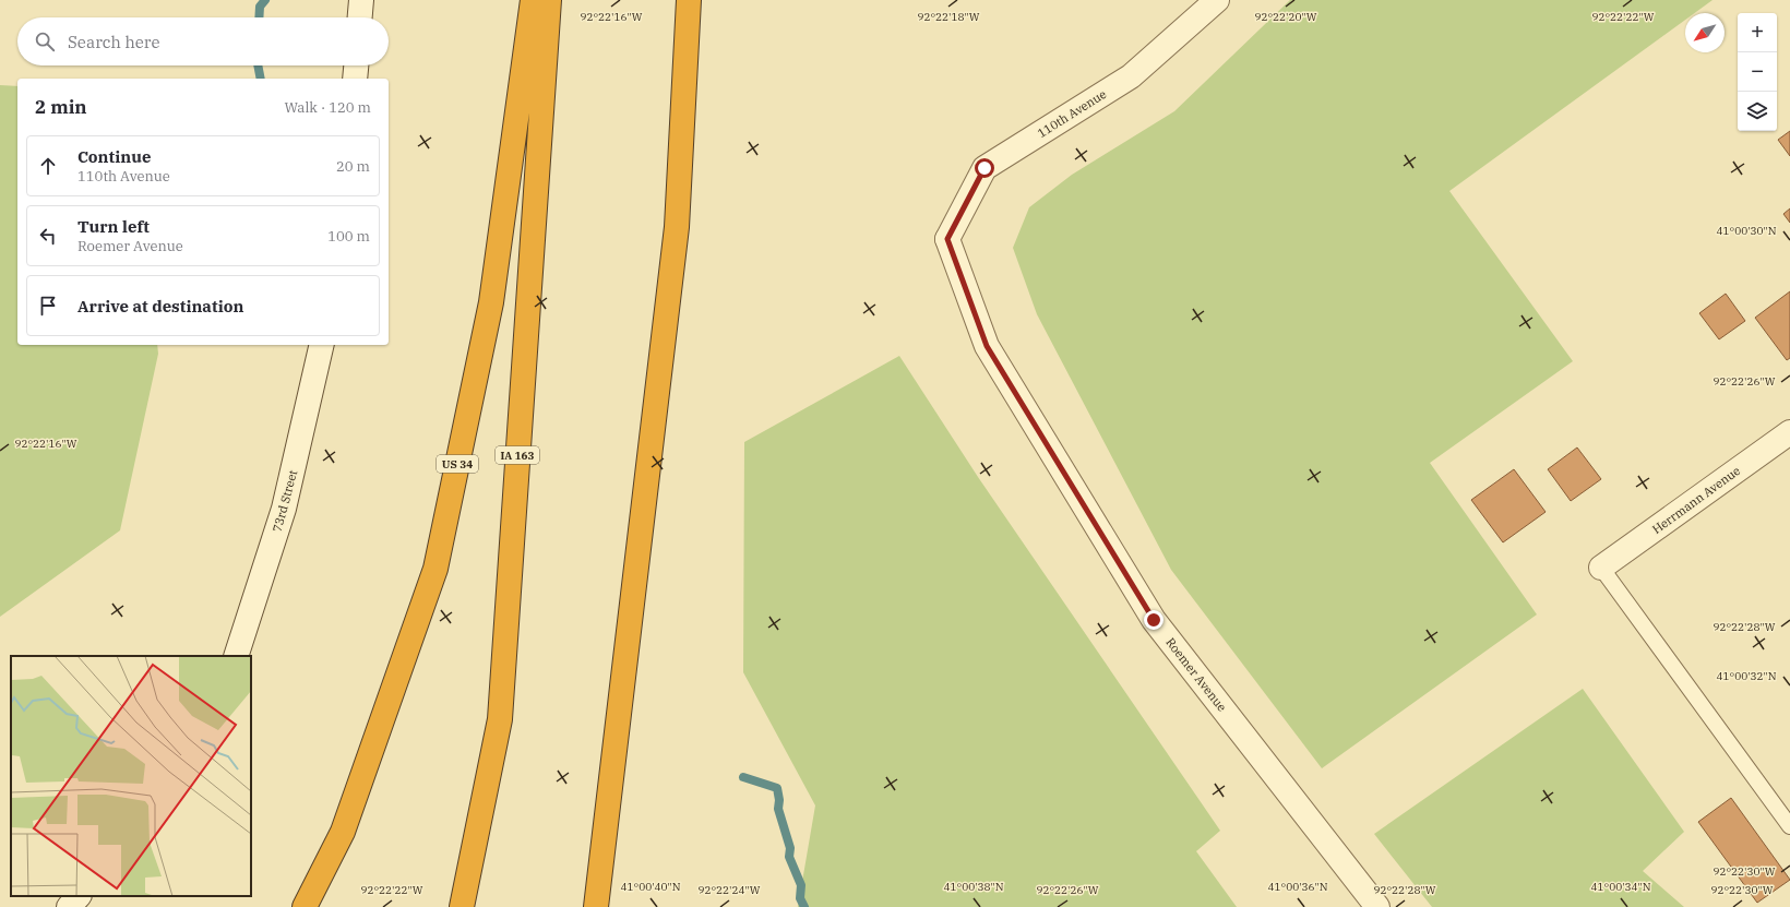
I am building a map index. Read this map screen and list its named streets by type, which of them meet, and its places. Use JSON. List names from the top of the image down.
{
  "streets": {
    "highway": ["IA 163", "US 34"],
    "street": [
      "110th Avenue",
      "Herrmann Avenue",
      "73rd Street",
      "Roemer Avenue"
    ]
  },
  "crossings": [
    ["110th Avenue", "Roemer Avenue"]
  ],
  "north": "bottom left",
  "page": {
    "map_buttons": ["+", "−"],
    "search": "Search here",
    "heading": ["2 min", "Walk · 120 m"],
    "list": [
      ["Continue", "110th Avenue", "20 m"],
      ["Turn left", "Roemer Avenue", "100 m"],
      "Arrive at destination"
    ]
  },
  "coordinates": [
    "92°22'16\"W",
    "92°22'18\"W",
    "92°22'20\"W",
    "92°22'22\"W",
    "41°00'30\"N",
    "92°22'26\"W",
    "92°22'28\"W",
    "41°00'32\"N",
    "92°22'30\"W",
    "41°00'40\"N",
    "41°00'38\"N",
    "41°00'36\"N",
    "41°00'34\"N",
    "92°22'24\"W"
  ]
}
